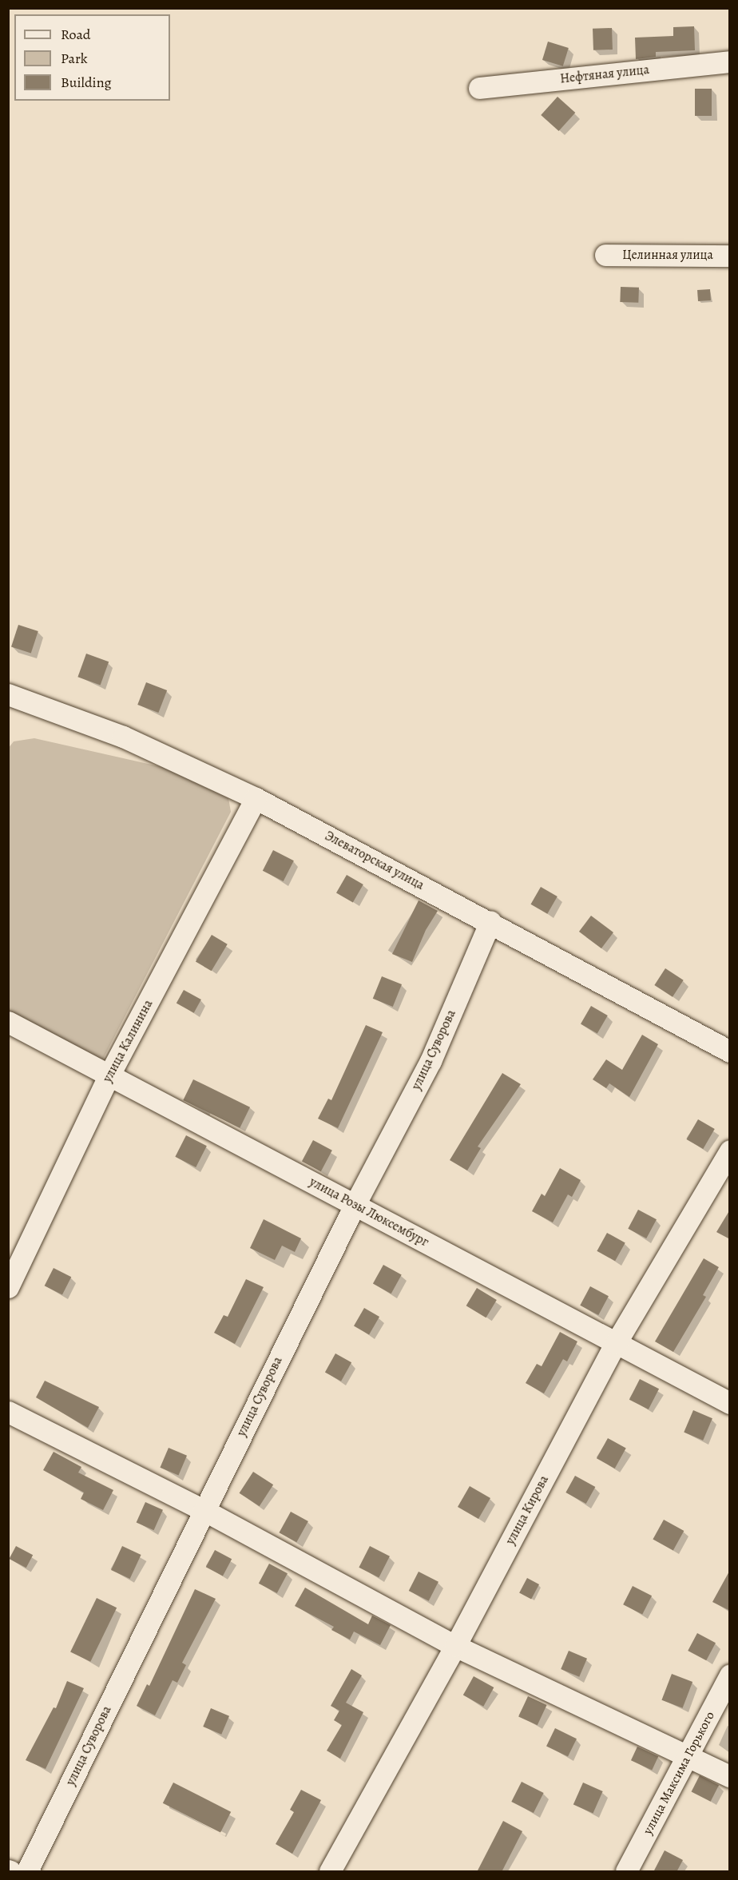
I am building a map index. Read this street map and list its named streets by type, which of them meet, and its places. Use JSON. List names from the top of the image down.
{
  "streets": {
    "street": [
      "Нефтяная улица",
      "Целинная улица",
      "Элеваторская улица",
      "улица Калинина",
      "улица Суворова",
      "улица Розы Люксембург",
      "улица Кирова",
      "улица Максима Горького"
    ]
  },
  "crossings": [
    ["Элеваторская улица", "улица Калинина"],
    ["Элеваторская улица", "улица Суворова"],
    ["улица Калинина", "улица Розы Люксембург"],
    ["улица Суворова", "улица Розы Люксембург"],
    ["улица Розы Люксембург", "улица Кирова"]
  ],
  "legend": ["Road", "Park", "Building"]
}
